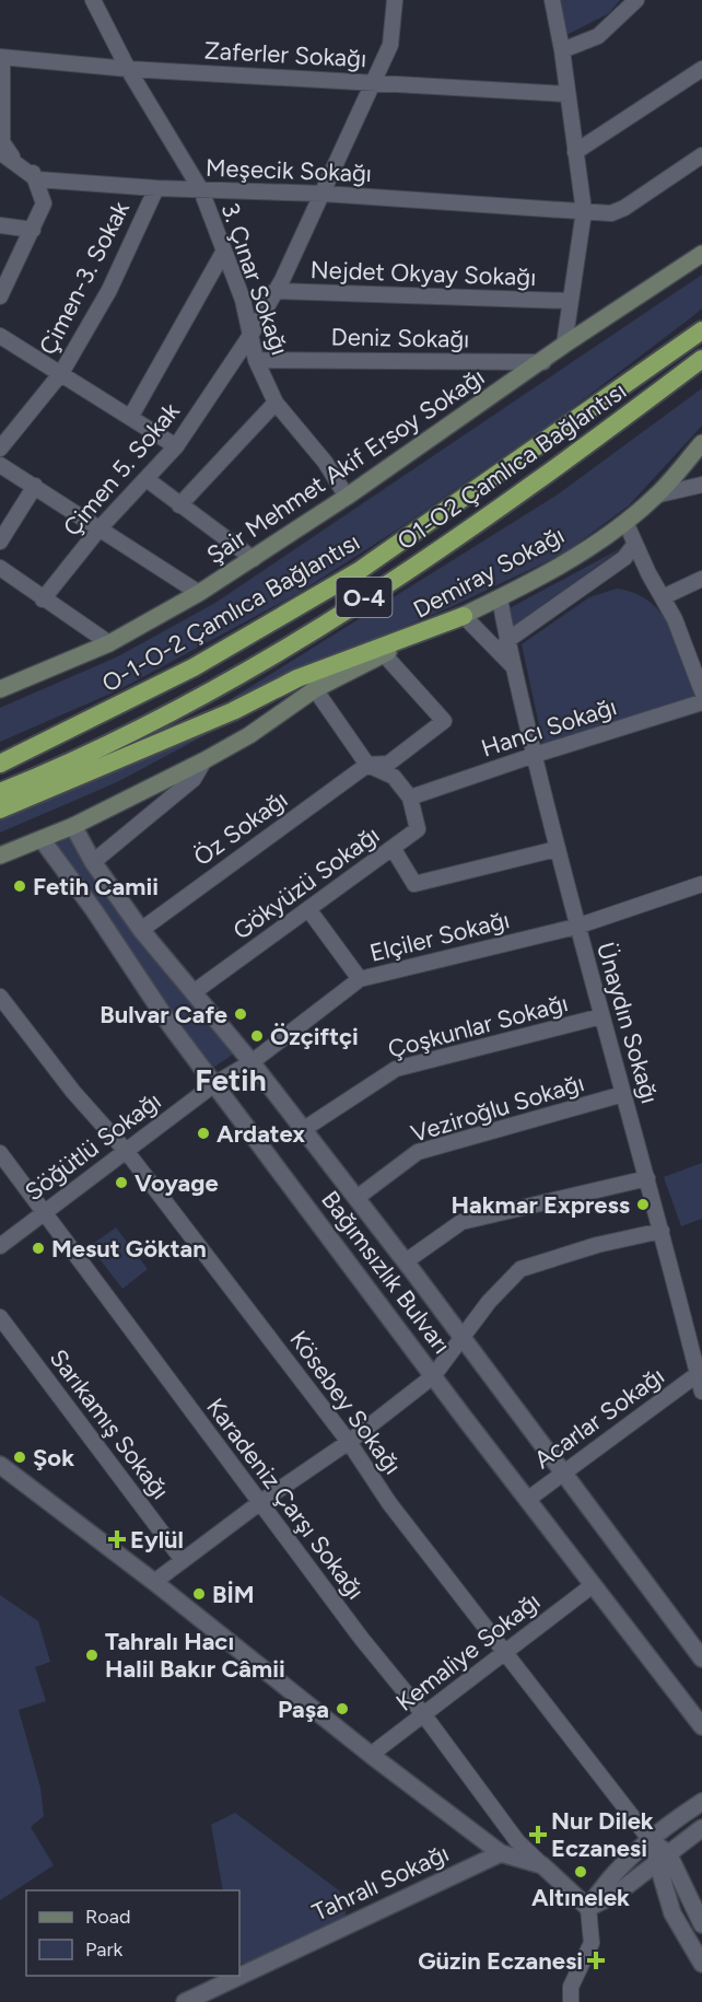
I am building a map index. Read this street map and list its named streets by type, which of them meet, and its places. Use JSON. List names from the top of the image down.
{
  "streets": {
    "highway": ["O1-O2 Çamlıca Bağlantısı", "O-4", "O-1-O-2 Çamlıca Bağlantısı"],
    "main road": ["Şair Mehmet Akif Ersoy Sokağı", "Demiray Sokağı"],
    "street": [
      "Zaferler Sokağı",
      "Meşecik Sokağı",
      "Nejdet Okyay Sokağı",
      "Çimen-3. Sokak",
      "3. Çınar Sokağı",
      "Deniz Sokağı",
      "Çimen 5. Sokak",
      "Hancı Sokağı",
      "Öz Sokağı",
      "Gökyüzü Sokağı",
      "Elçiler Sokağı",
      "Ünaydın Sokağı",
      "Çoşkunlar Sokağı",
      "Veziroğlu Sokağı",
      "Söğütlü Sokağı",
      "Bağımsızlık Bulvarı",
      "Kösebey Sokağı",
      "Acarlar Sokağı",
      "Sarıkamış Sokağı",
      "Karadeniz Çarşı Sokağı",
      "Kemaliye Sokağı",
      "Tahralı Sokağı"
    ]
  },
  "crossings": [
    ["Zaferler Sokağı", "3. Çınar Sokağı"],
    ["Zaferler Sokağı", "Çimen 5. Sokak"],
    ["Meşecik Sokağı", "Çimen-3. Sokak"],
    ["Meşecik Sokağı", "3. Çınar Sokağı"],
    ["Meşecik Sokağı", "Çimen 5. Sokak"],
    ["Nejdet Okyay Sokağı", "Çimen 5. Sokak"],
    ["3. Çınar Sokağı", "Deniz Sokağı"],
    ["3. Çınar Sokağı", "Şair Mehmet Akif Ersoy Sokağı"],
    ["3. Çınar Sokağı", "Çimen 5. Sokak"],
    ["Deniz Sokağı", "Şair Mehmet Akif Ersoy Sokağı"],
    ["Demiray Sokağı", "Ünaydın Sokağı"],
    ["Demiray Sokağı", "Bağımsızlık Bulvarı"],
    ["Hancı Sokağı", "Gökyüzü Sokağı"],
    ["Hancı Sokağı", "Ünaydın Sokağı"],
    ["Öz Sokağı", "Bağımsızlık Bulvarı"],
    ["Gökyüzü Sokağı", "Bağımsızlık Bulvarı"],
    ["Elçiler Sokağı", "Ünaydın Sokağı"],
    ["Elçiler Sokağı", "Söğütlü Sokağı"],
    ["Elçiler Sokağı", "Bağımsızlık Bulvarı"],
    ["Ünaydın Sokağı", "Çoşkunlar Sokağı"],
    ["Ünaydın Sokağı", "Veziroğlu Sokağı"],
    ["Ünaydın Sokağı", "Acarlar Sokağı"],
    ["Çoşkunlar Sokağı", "Bağımsızlık Bulvarı"],
    ["Veziroğlu Sokağı", "Bağımsızlık Bulvarı"],
    ["Söğütlü Sokağı", "Bağımsızlık Bulvarı"],
    ["Söğütlü Sokağı", "Kösebey Sokağı"],
    ["Söğütlü Sokağı", "Karadeniz Çarşı Sokağı"],
    ["Bağımsızlık Bulvarı", "Acarlar Sokağı"],
    ["Bağımsızlık Bulvarı", "Kemaliye Sokağı"],
    ["Kösebey Sokağı", "Kemaliye Sokağı"],
    ["Karadeniz Çarşı Sokağı", "Kemaliye Sokağı"]
  ],
  "districts": ["Fetih"],
  "places": {
    "other": [
      "Fetih Camii",
      "Bulvar Cafe",
      "Özçiftçi",
      "Ardatex",
      "Voyage",
      "Hakmar Express",
      "Mesut Göktan",
      "Şok",
      "BİM",
      "Tahralı Hacı Halil Bakır Câmii",
      "Paşa",
      "Altınelek"
    ],
    "health": ["Eylül", "Nur Dilek Eczanesi", "Güzin Eczanesi"]
  },
  "legend": ["Road", "Park"]
}
